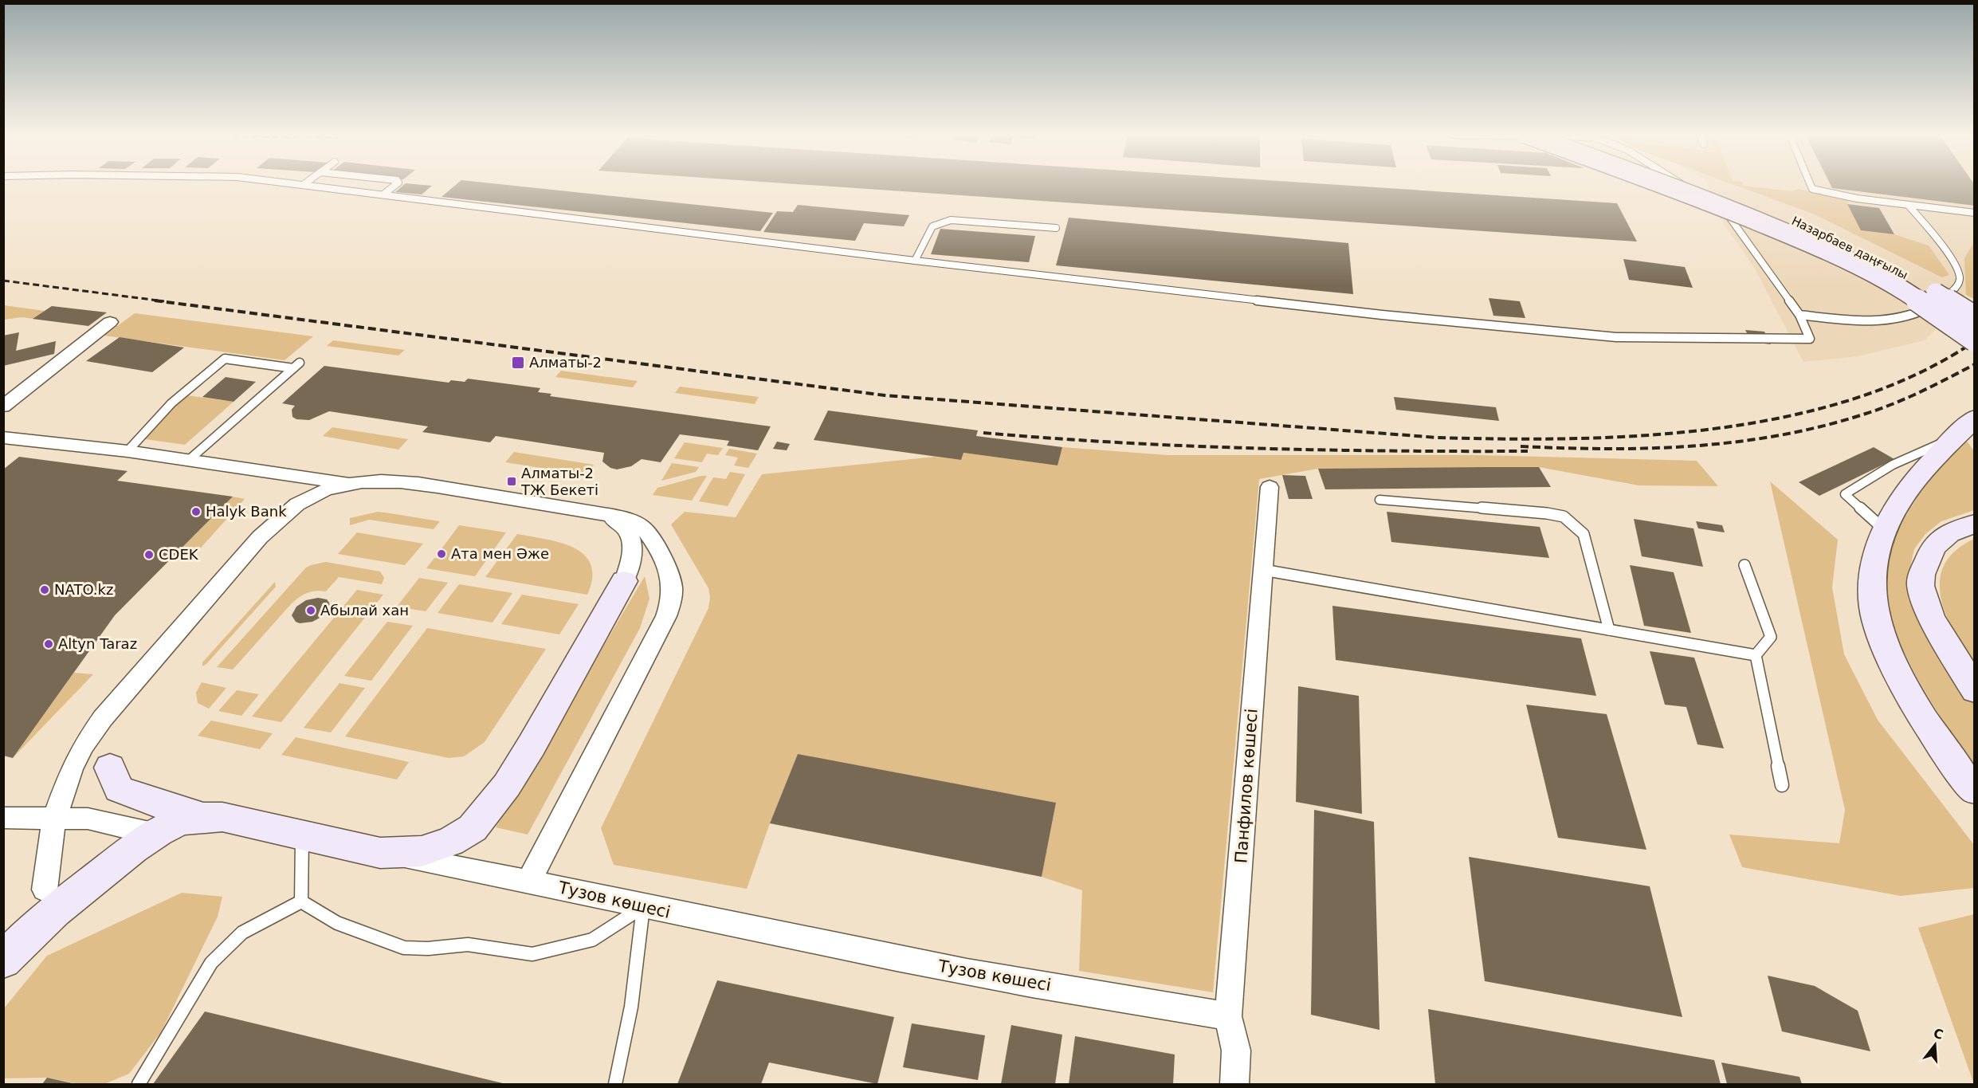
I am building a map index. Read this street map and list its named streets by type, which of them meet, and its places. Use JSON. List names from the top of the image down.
{
  "streets": {
    "main road": ["Назарбаев даңғылы", "Тузов көшесі"],
    "street": ["Панфилов көшесі"]
  },
  "crossings": [
    ["Панфилов көшесі", "Тузов көшесі"]
  ],
  "places": {
    "transit": ["Алматы-2", "Алматы-2 ТЖ Бекеті"],
    "other": [
      "Halyk Bank",
      "Ата мен Әже",
      "CDEK",
      "NATO.kz",
      "Абылай хан",
      "Altyn Taraz"
    ]
  },
  "north": "top"
}
